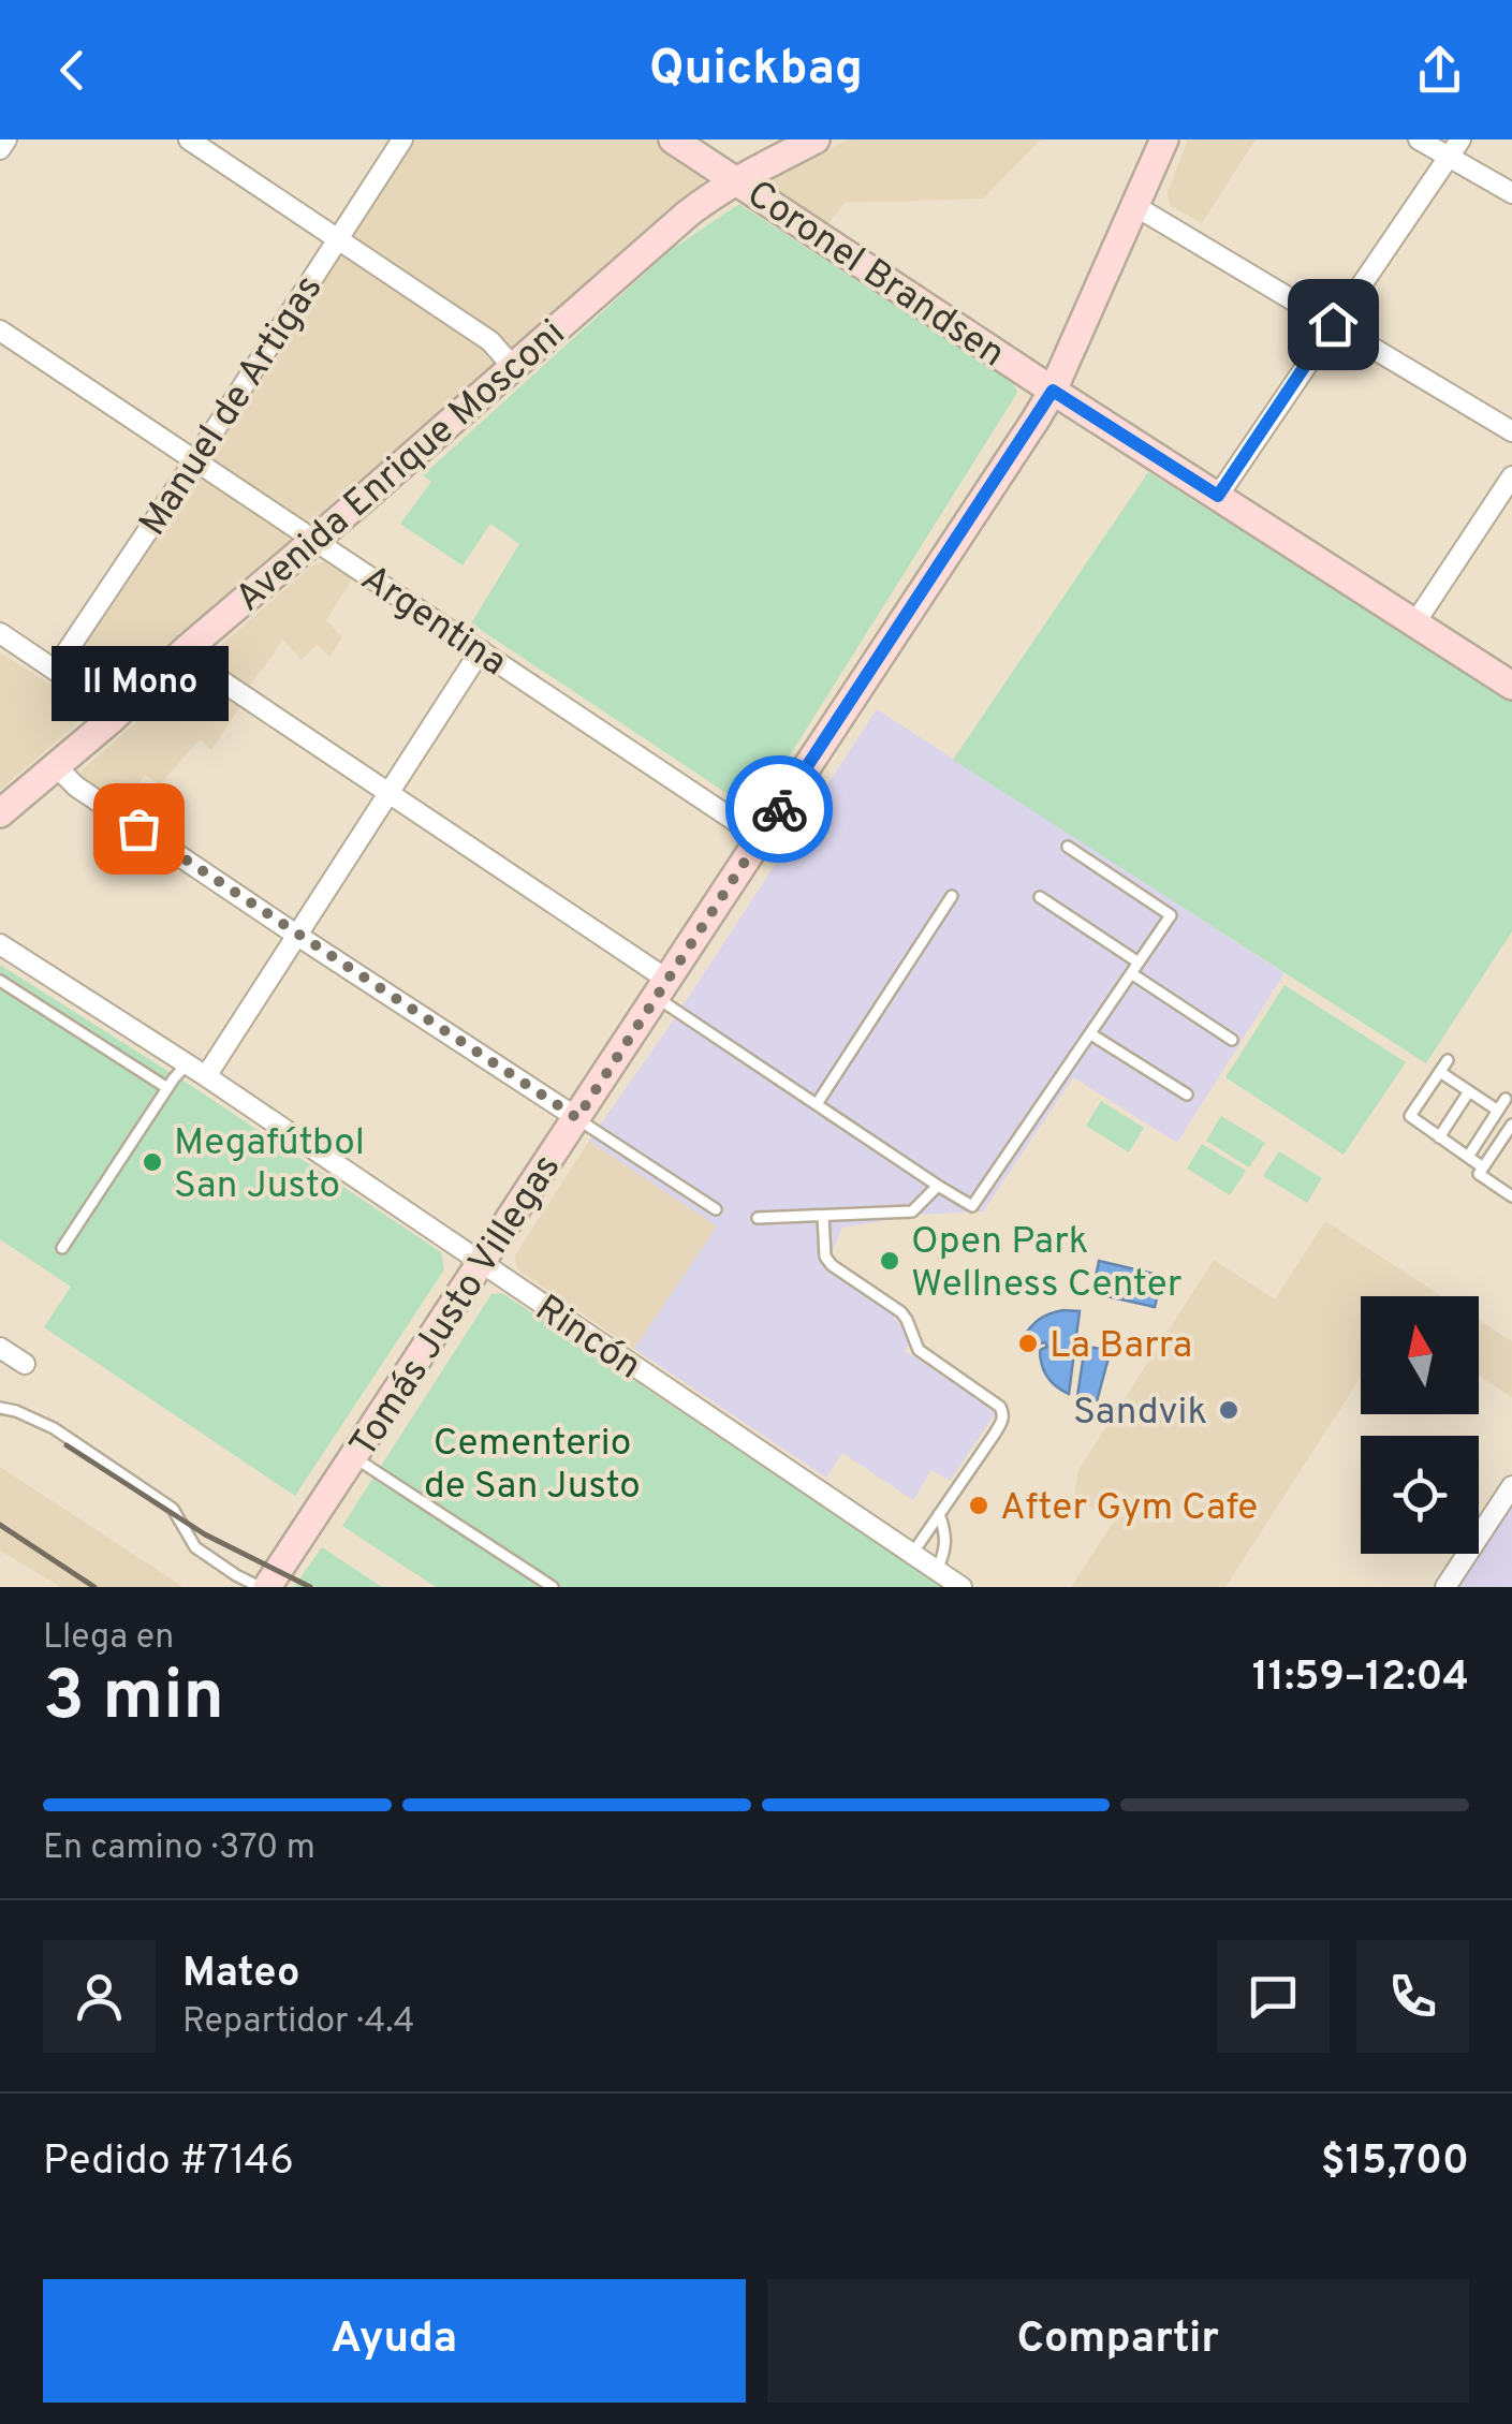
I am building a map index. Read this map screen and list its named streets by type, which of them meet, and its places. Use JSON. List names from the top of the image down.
{
  "streets": {
    "street": [
      "Coronel Brandsen",
      "Manuel de Artigas",
      "Avenida Enrique Mosconi",
      "Argentina",
      "Tomás Justo Villegas",
      "Rincón"
    ]
  },
  "crossings": [
    ["Coronel Brandsen", "Avenida Enrique Mosconi"],
    ["Coronel Brandsen", "Tomás Justo Villegas"],
    ["Manuel de Artigas", "Argentina"],
    ["Avenida Enrique Mosconi", "Argentina"],
    ["Argentina", "Tomás Justo Villegas"],
    ["Tomás Justo Villegas", "Rincón"]
  ],
  "parks": ["Cementerio de San Justo"],
  "places": [
    "Il Mono",
    "Megafútbol San Justo",
    "Open Park Wellness Center",
    "La Barra",
    "Sandvik",
    "After Gym Cafe"
  ],
  "north": "top",
  "page": {
    "header": "Quickbag",
    "bubble": "Il Mono",
    "heading": ["3 min", "Llega en", "11:59–12:04"],
    "panel": [
      "Mateo",
      "Repartidor · 4.4",
      "Pedido #7146",
      "$15,700"
    ],
    "bar": "En camino · 370 m",
    "buttons": ["Ayuda", "Compartir"]
  }
}
